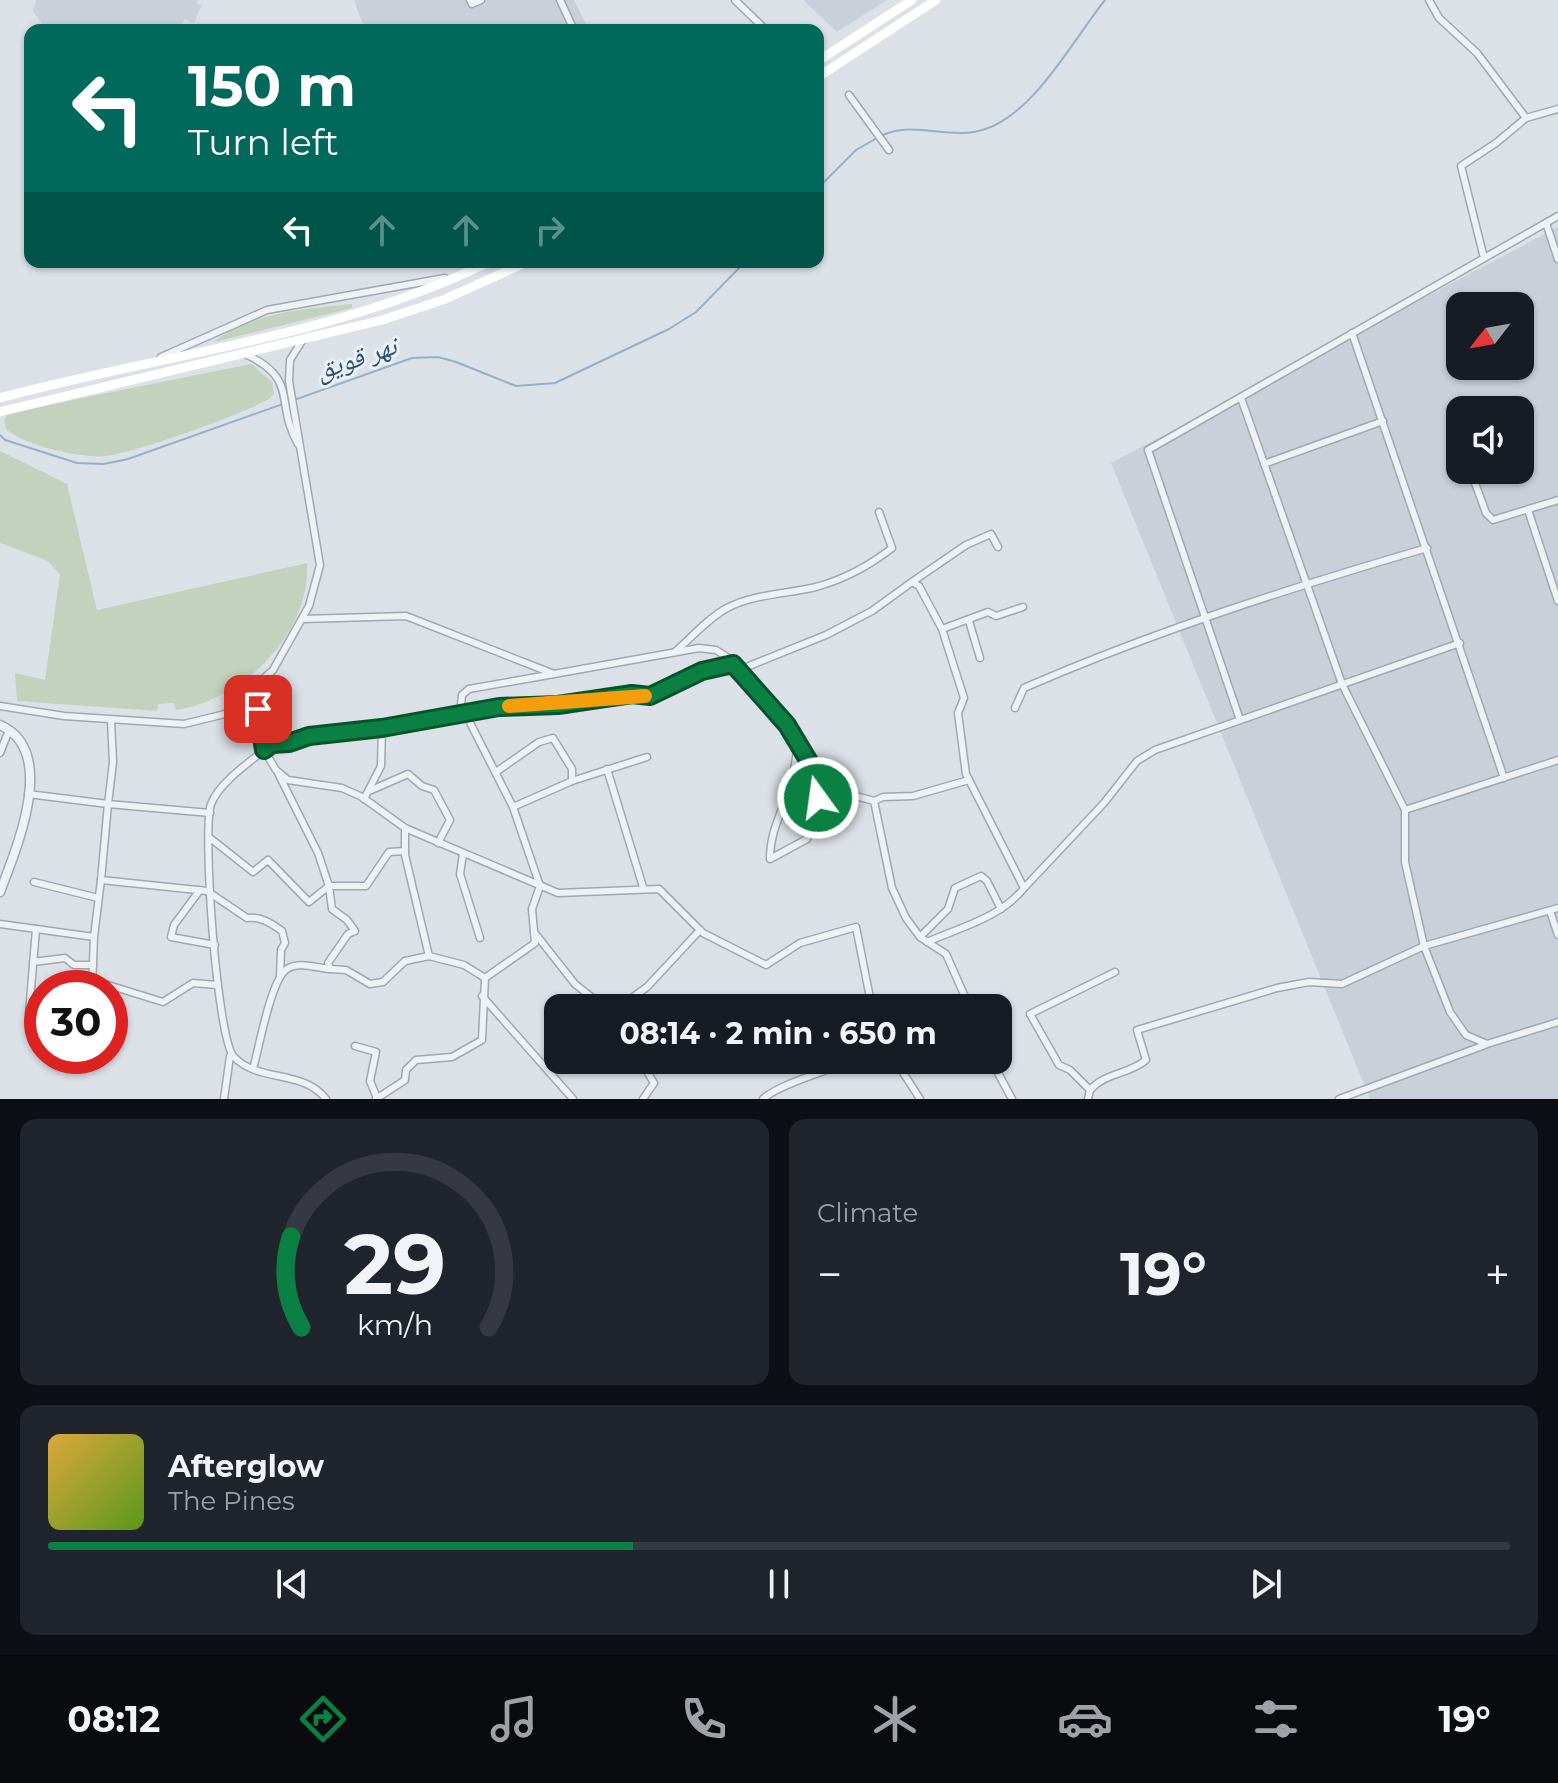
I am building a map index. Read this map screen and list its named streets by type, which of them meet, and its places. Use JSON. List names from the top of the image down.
{
  "water": ["نهر قويق"],
  "north": "bottom left",
  "page": {
    "turn": ["150 m", "Turn left"],
    "limit": "30",
    "trip": "08:14 · 2 min · 650 m",
    "tile": "Climate",
    "heat": ["−", "19°", "+"],
    "song": ["Afterglow", "The Pines"],
    "tabs": ["08:12", "19°"],
    "gauge": ["29", "km/h"]
  }
}
